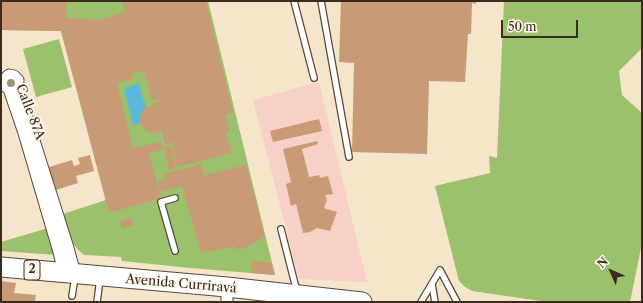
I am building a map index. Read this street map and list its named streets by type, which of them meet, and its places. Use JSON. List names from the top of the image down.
{
  "streets": {
    "highway": ["2", "Avenida Curriravá"],
    "street": ["Calle 87A"]
  },
  "crossings": [
    ["Calle 87A", "Avenida Curriravá"]
  ],
  "scale_bar": "50 m",
  "north": "top left"
}
